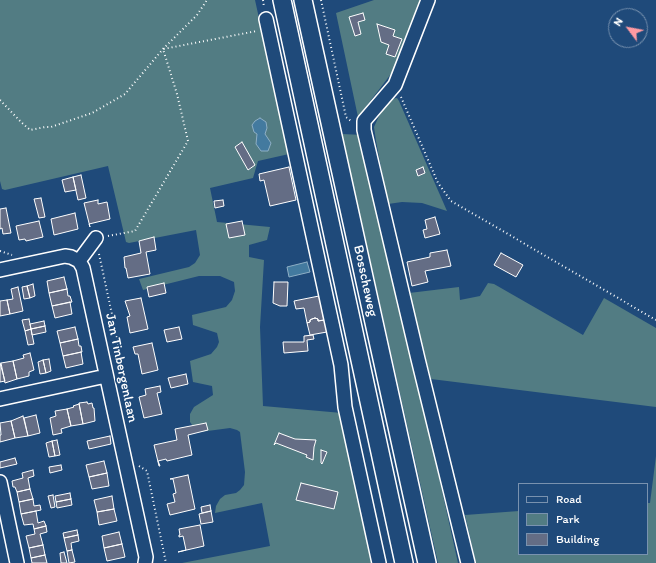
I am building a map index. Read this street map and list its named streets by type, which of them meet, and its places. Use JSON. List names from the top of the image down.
{
  "streets": {
    "main road": ["Bosscheweg"],
    "street": ["Jan Tinbergenlaan"]
  },
  "legend": ["Road", "Park", "Building"],
  "north": "top left"
}
